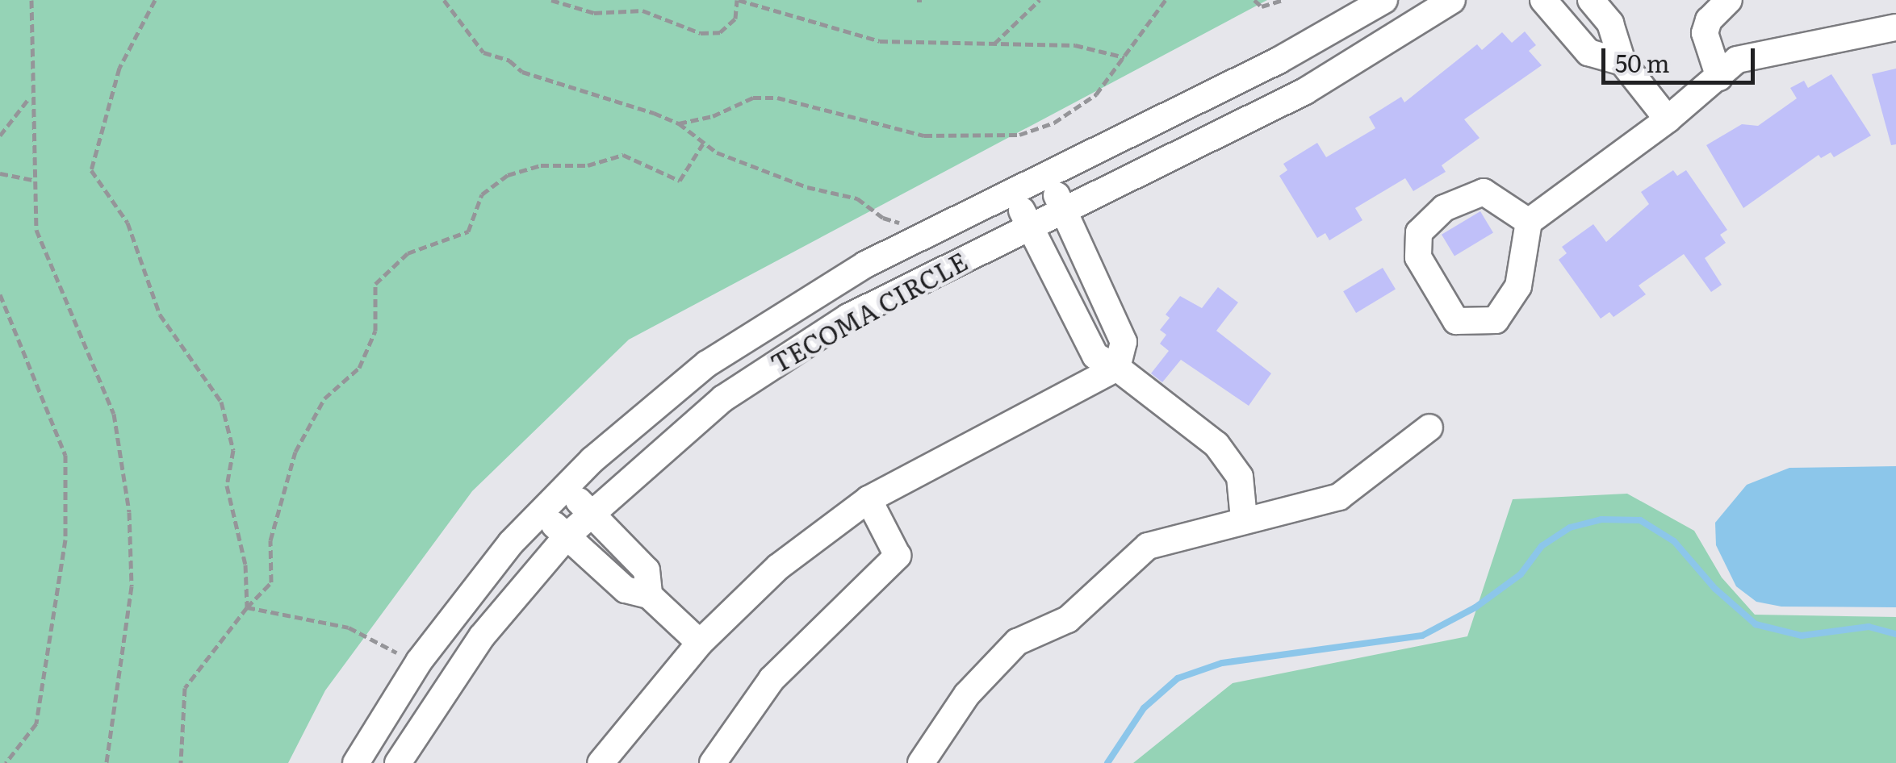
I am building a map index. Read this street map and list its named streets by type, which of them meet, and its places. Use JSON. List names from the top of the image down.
{
  "streets": {
    "street": ["TECOMA CIRCLE"]
  },
  "scale_bar": "50 m"
}
